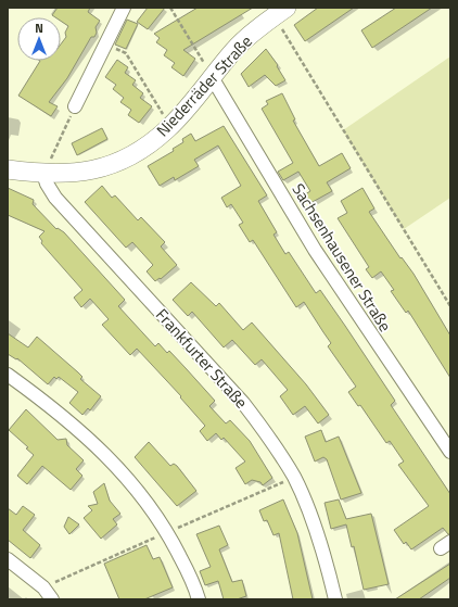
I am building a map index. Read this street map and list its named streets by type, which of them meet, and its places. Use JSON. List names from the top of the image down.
{
  "streets": {
    "street": ["Niederräder Straße", "Sachsenhausener Straße", "Frankfurter Straße"]
  },
  "crossings": [
    ["Niederräder Straße", "Sachsenhausener Straße"],
    ["Niederräder Straße", "Frankfurter Straße"]
  ],
  "north": "top"
}
